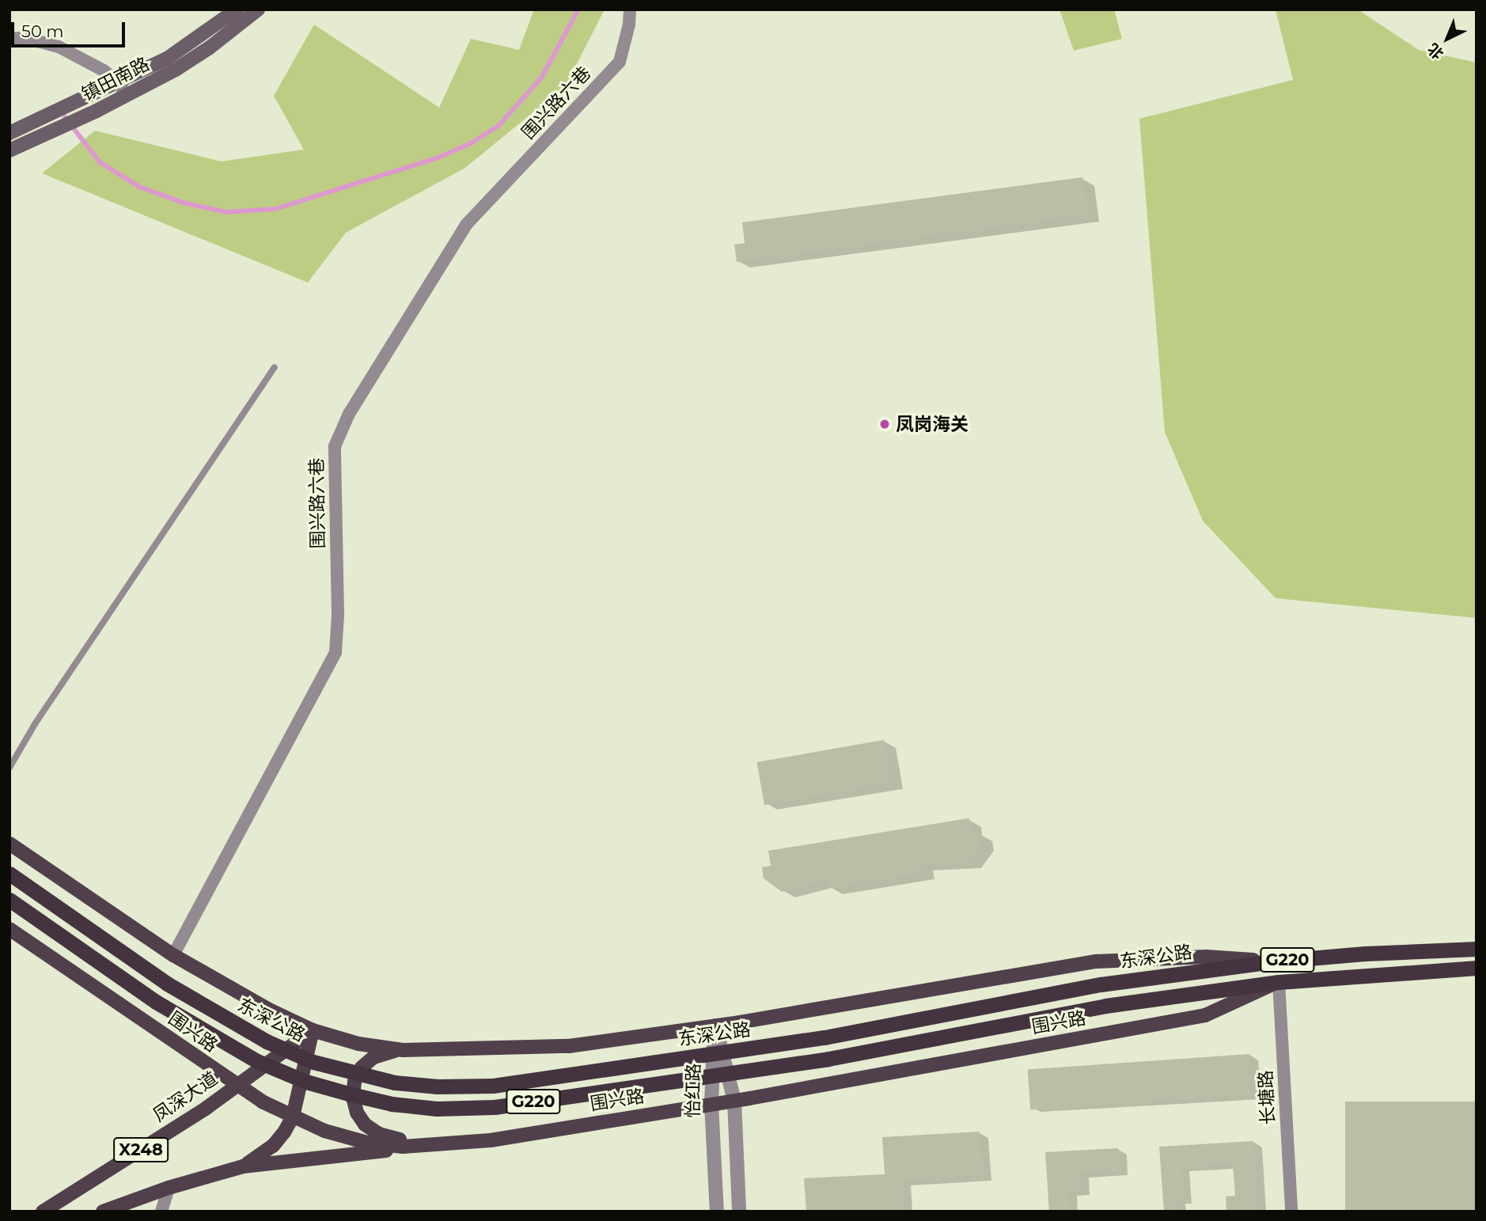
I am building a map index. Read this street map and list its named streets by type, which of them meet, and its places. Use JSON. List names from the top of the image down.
{
  "streets": {
    "highway": ["东深公路", "G220"],
    "main road": [
      "镇田南路",
      "围兴路",
      "凤深大道",
      "X248"
    ],
    "street": ["围兴路六巷", "怡红路", "长塘路"]
  },
  "crossings": [
    ["G220", "围兴路"],
    ["G220", "长塘路"],
    ["围兴路", "怡红路"],
    ["围兴路", "凤深大道"],
    ["围兴路", "长塘路"],
    ["围兴路", "X248"],
    ["凤深大道", "X248"]
  ],
  "places": ["凤岗海关"],
  "scale_bar": "50 m",
  "north": "bottom left"
}
